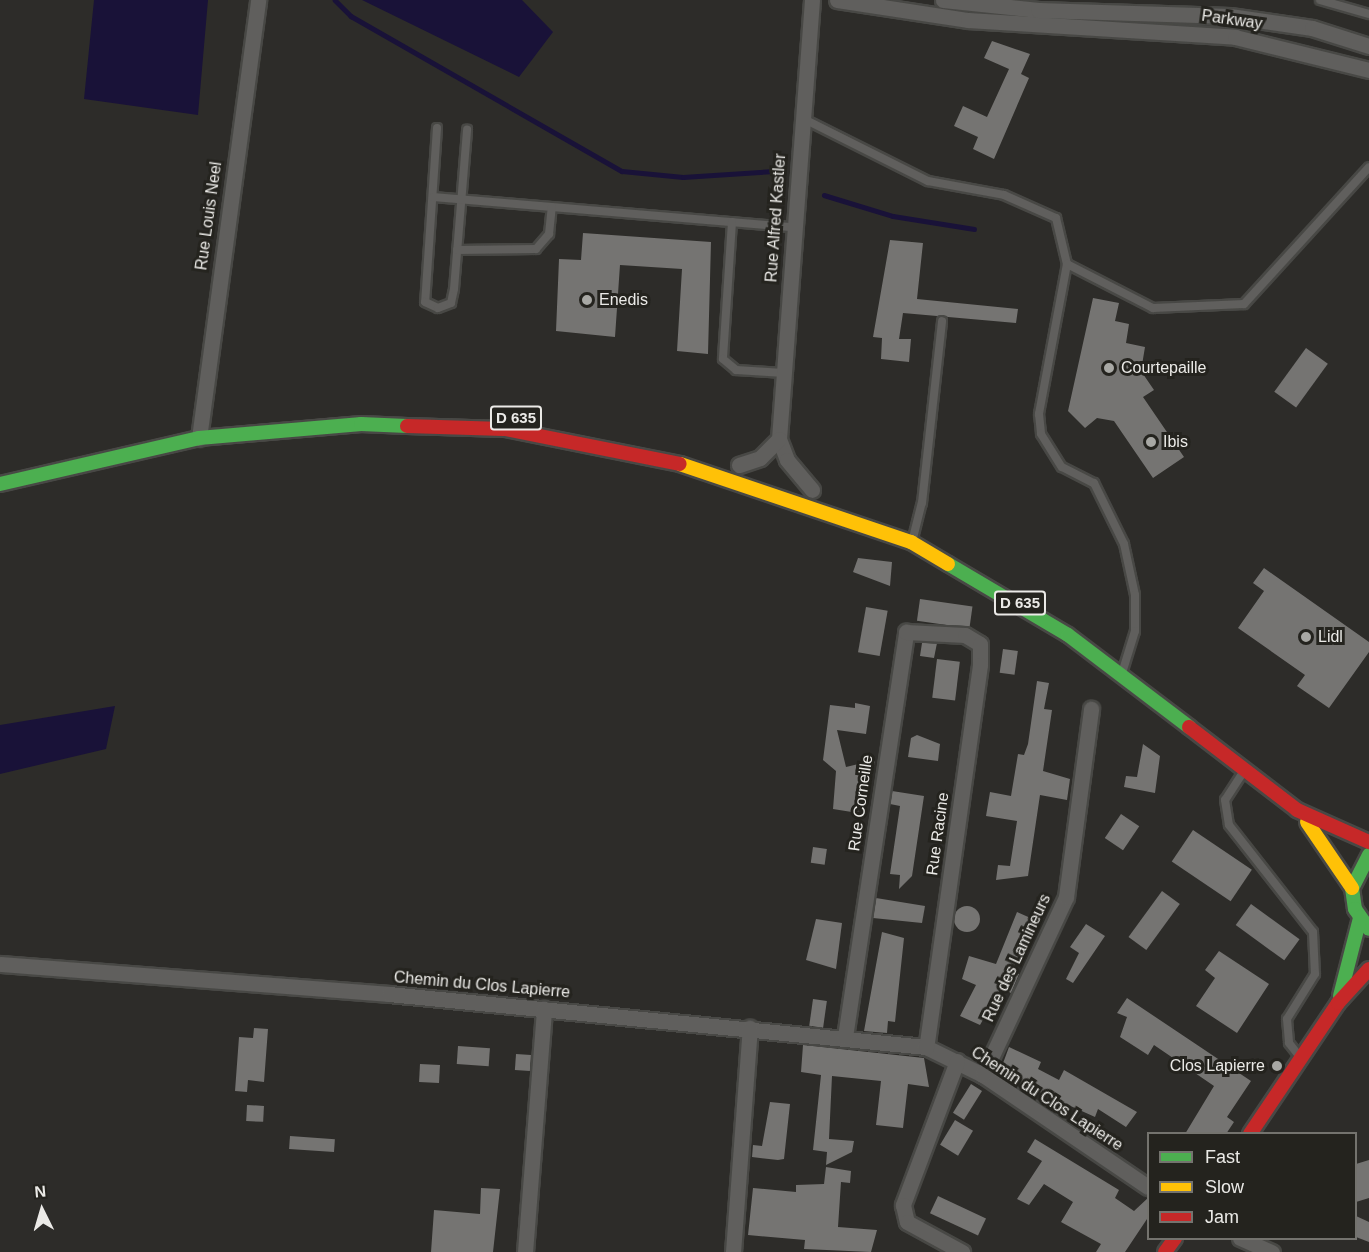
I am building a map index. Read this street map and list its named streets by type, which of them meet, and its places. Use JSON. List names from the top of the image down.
{
  "streets": {
    "main road": ["D 635"],
    "street": [
      "Parkway",
      "Rue Louis Neel",
      "Rue Alfred Kastler",
      "Rue Corneille",
      "Rue Racine",
      "Rue des Lamineurs",
      "Chemin du Clos Lapierre"
    ]
  },
  "crossings": [
    ["Rue Louis Neel", "D 635"],
    ["Rue Alfred Kastler", "D 635"],
    ["Rue Corneille", "Rue Racine"],
    ["Rue Corneille", "Chemin du Clos Lapierre"],
    ["Rue Racine", "Chemin du Clos Lapierre"],
    ["Rue des Lamineurs", "Chemin du Clos Lapierre"]
  ],
  "places": [
    "Enedis",
    "Courtepaille",
    "Ibis",
    "Lidl",
    "Clos Lapierre"
  ],
  "legend": ["Fast", "Slow", "Jam"],
  "north": "top"
}
